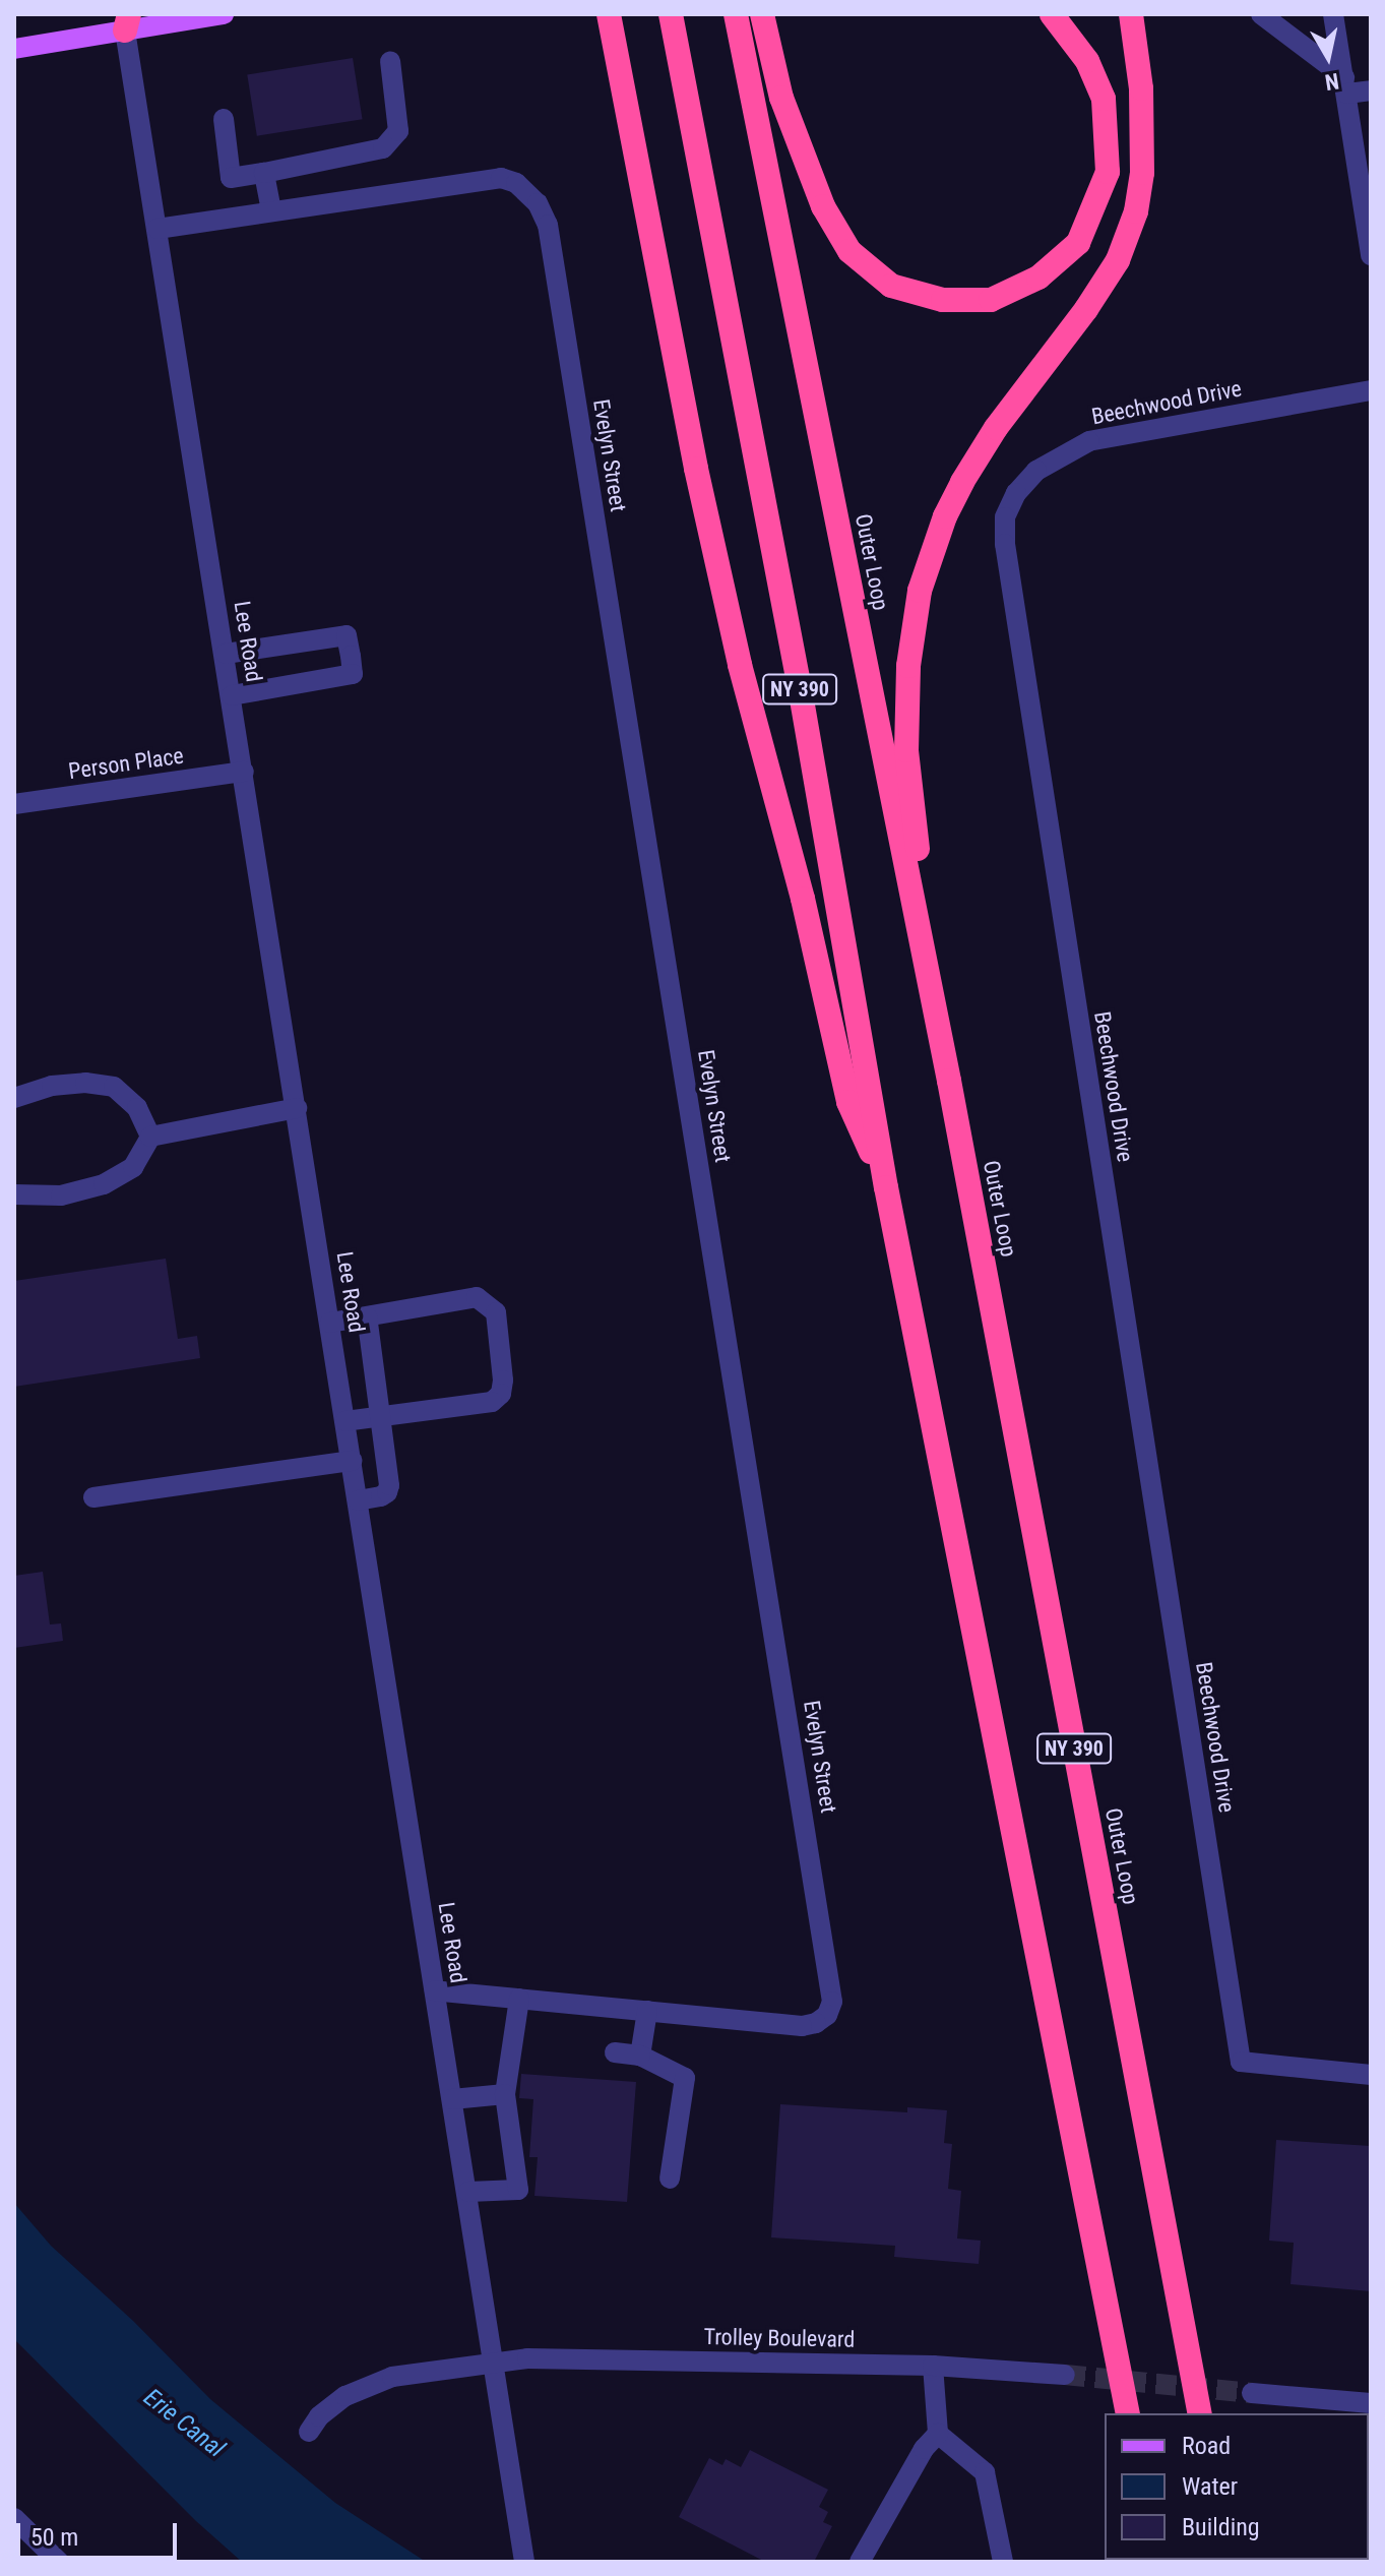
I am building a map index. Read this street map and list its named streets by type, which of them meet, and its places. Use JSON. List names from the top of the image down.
{
  "streets": {
    "highway": ["Outer Loop", "NY 390"],
    "street": [
      "Beechwood Drive",
      "Evelyn Street",
      "Lee Road",
      "Person Place",
      "Trolley Boulevard"
    ]
  },
  "crossings": [
    ["Evelyn Street", "Lee Road"],
    ["Lee Road", "Person Place"],
    ["Lee Road", "Trolley Boulevard"]
  ],
  "water": ["Erie Canal"],
  "legend": ["Road", "Water", "Building"],
  "scale_bar": "50 m",
  "north": "bottom"
}
